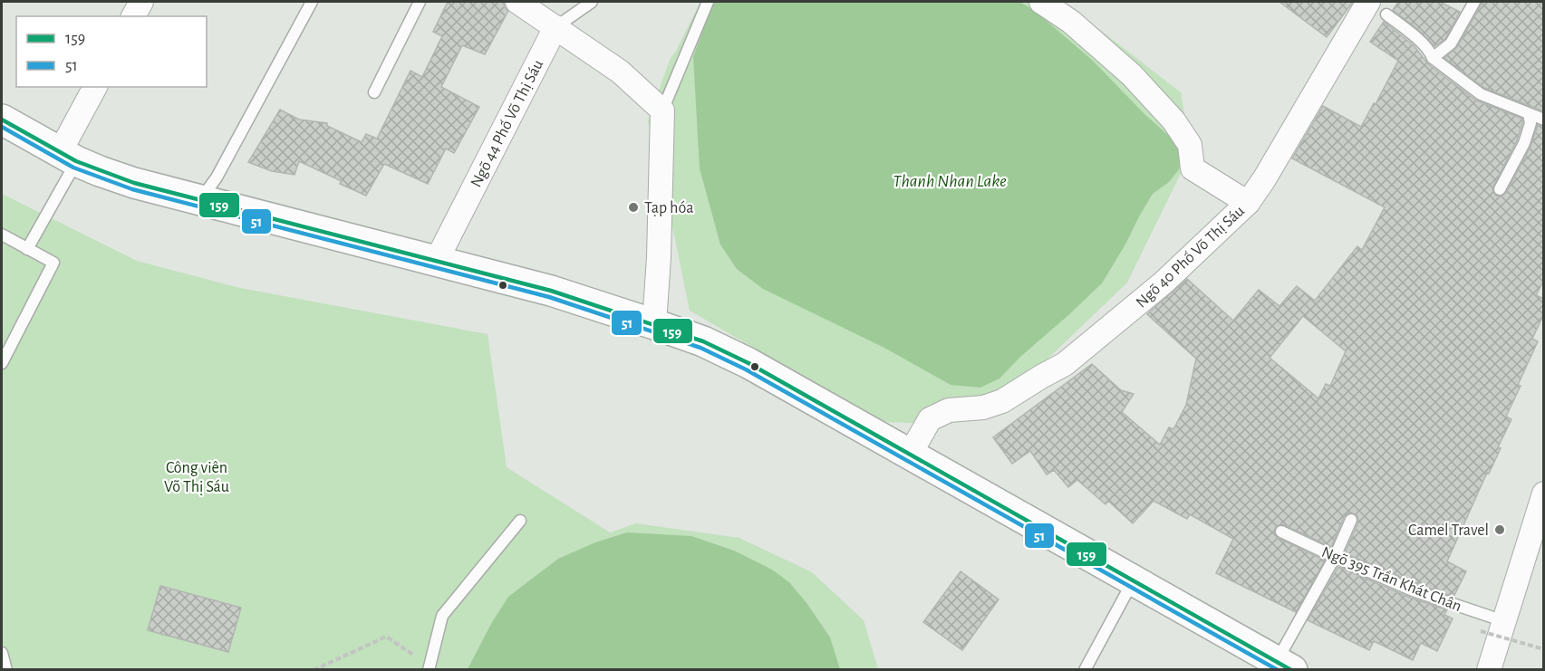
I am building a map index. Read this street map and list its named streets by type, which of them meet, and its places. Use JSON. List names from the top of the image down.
{
  "streets": {
    "street": ["Ngõ 44 Phố Võ Thị Sáu", "Ngõ 40 Phố Võ Thị Sáu"],
    "lane": ["Ngõ 395 Trần Khát Chân"]
  },
  "water": ["Thanh Nhan Lake"],
  "parks": ["Công viên Võ Thị Sáu"],
  "places": ["Tạp hóa", "Camel Travel"],
  "lines": ["transit line 159", "transit line 51"],
  "legend": ["159", "51"]
}
